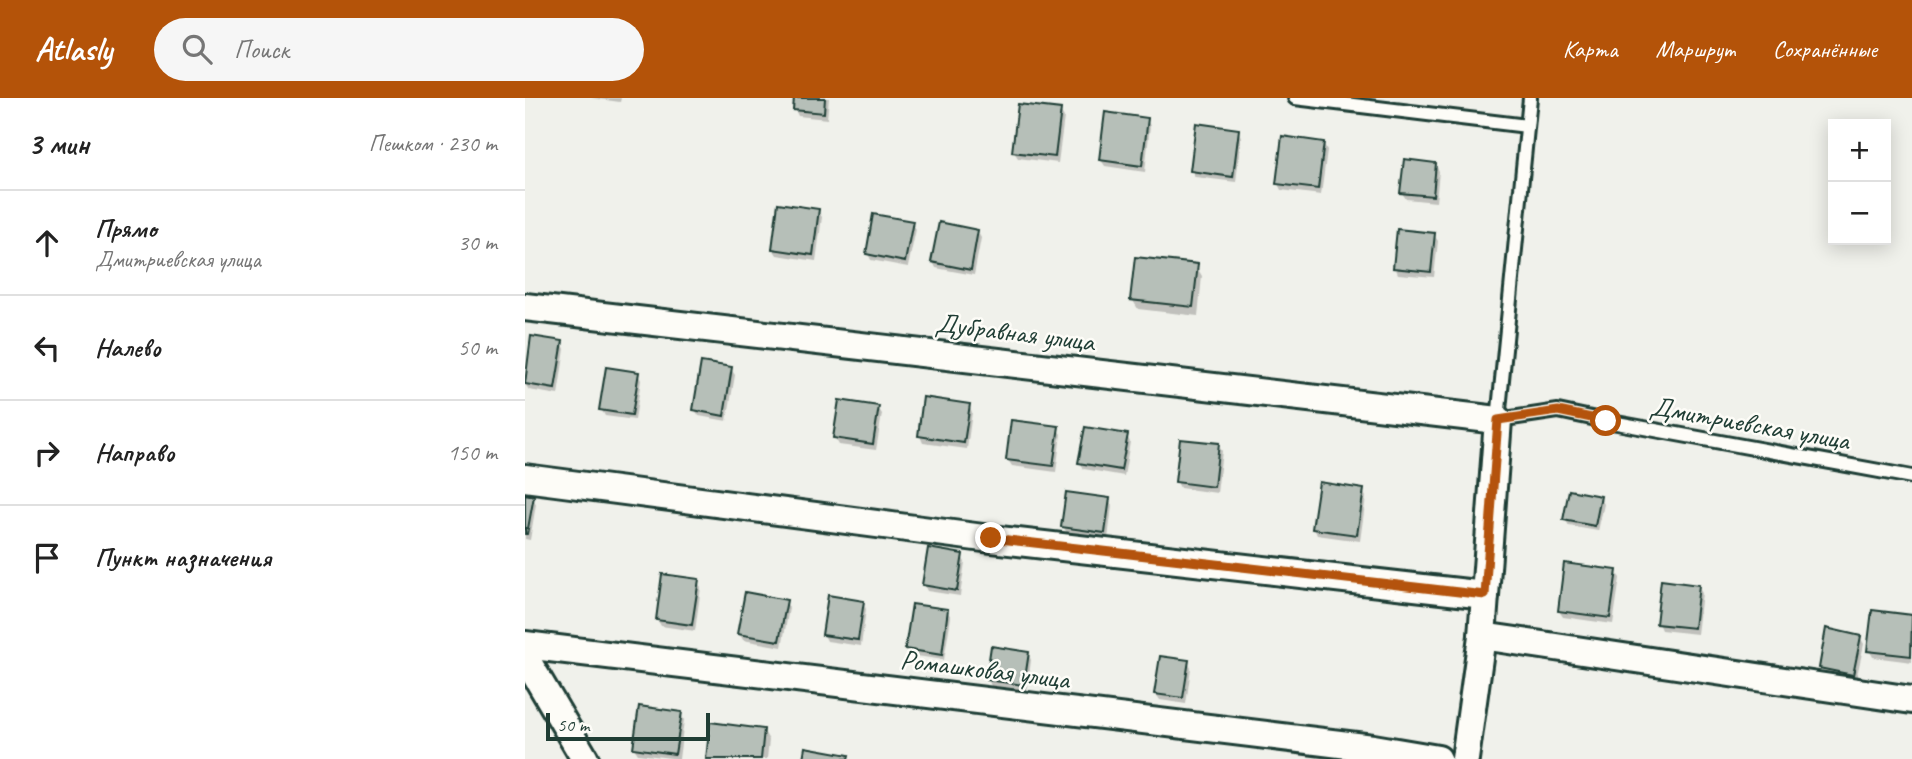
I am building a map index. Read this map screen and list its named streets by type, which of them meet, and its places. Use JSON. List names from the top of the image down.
{
  "streets": {
    "street": ["Дубравная улица", "Ромашковая улица"],
    "lane": ["Дмитриевская улица"]
  },
  "crossings": [
    ["Дубравная улица", "Дмитриевская улица"]
  ],
  "scale_bar": "50 m",
  "page": {
    "header": "Atlasly",
    "search": "Поиск",
    "nav": ["Карта", "Маршрут", "Сохранённые"],
    "heading": ["3 мин", "Пешком · 230 m"],
    "map_buttons": ["+", "−"],
    "list": [
      ["Прямо", "Дмитриевская улица", "30 m"],
      ["Налево", "50 m"],
      ["Направо", "150 m"],
      "Пункт назначения"
    ],
    "scale": "50 m"
  }
}
